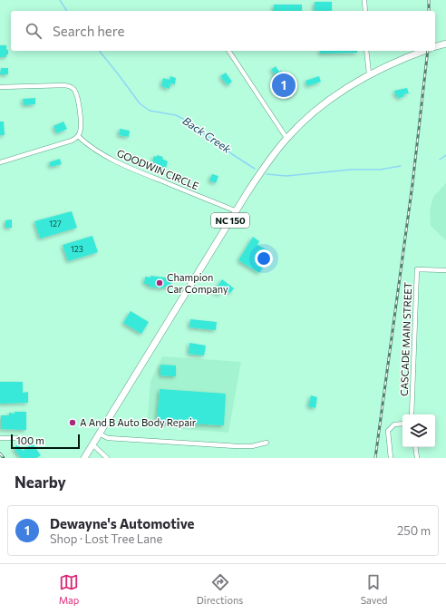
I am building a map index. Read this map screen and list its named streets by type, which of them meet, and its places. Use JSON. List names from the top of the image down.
{
  "streets": {
    "main road": ["NC 150"],
    "street": ["GOODWIN CIRCLE", "CASCADE MAIN STREET"]
  },
  "crossings": [
    ["GOODWIN CIRCLE", "NC 150"]
  ],
  "water": ["Back Creek"],
  "places": ["Champion Car Company", "A And B Auto Body Repair"],
  "house_numbers": ["127", "123"],
  "scale_bar": "100 m",
  "page": {
    "search": "Search here",
    "pins": "1",
    "scale": "100 m",
    "heading": "Nearby",
    "list": [
      {
        "mark": "1",
        "name": "Dewayne's Automotive",
        "note": "Shop · Lost Tree Lane",
        "value": "250 m"
      }
    ],
    "nav": ["Map", "Directions", "Saved"]
  }
}
